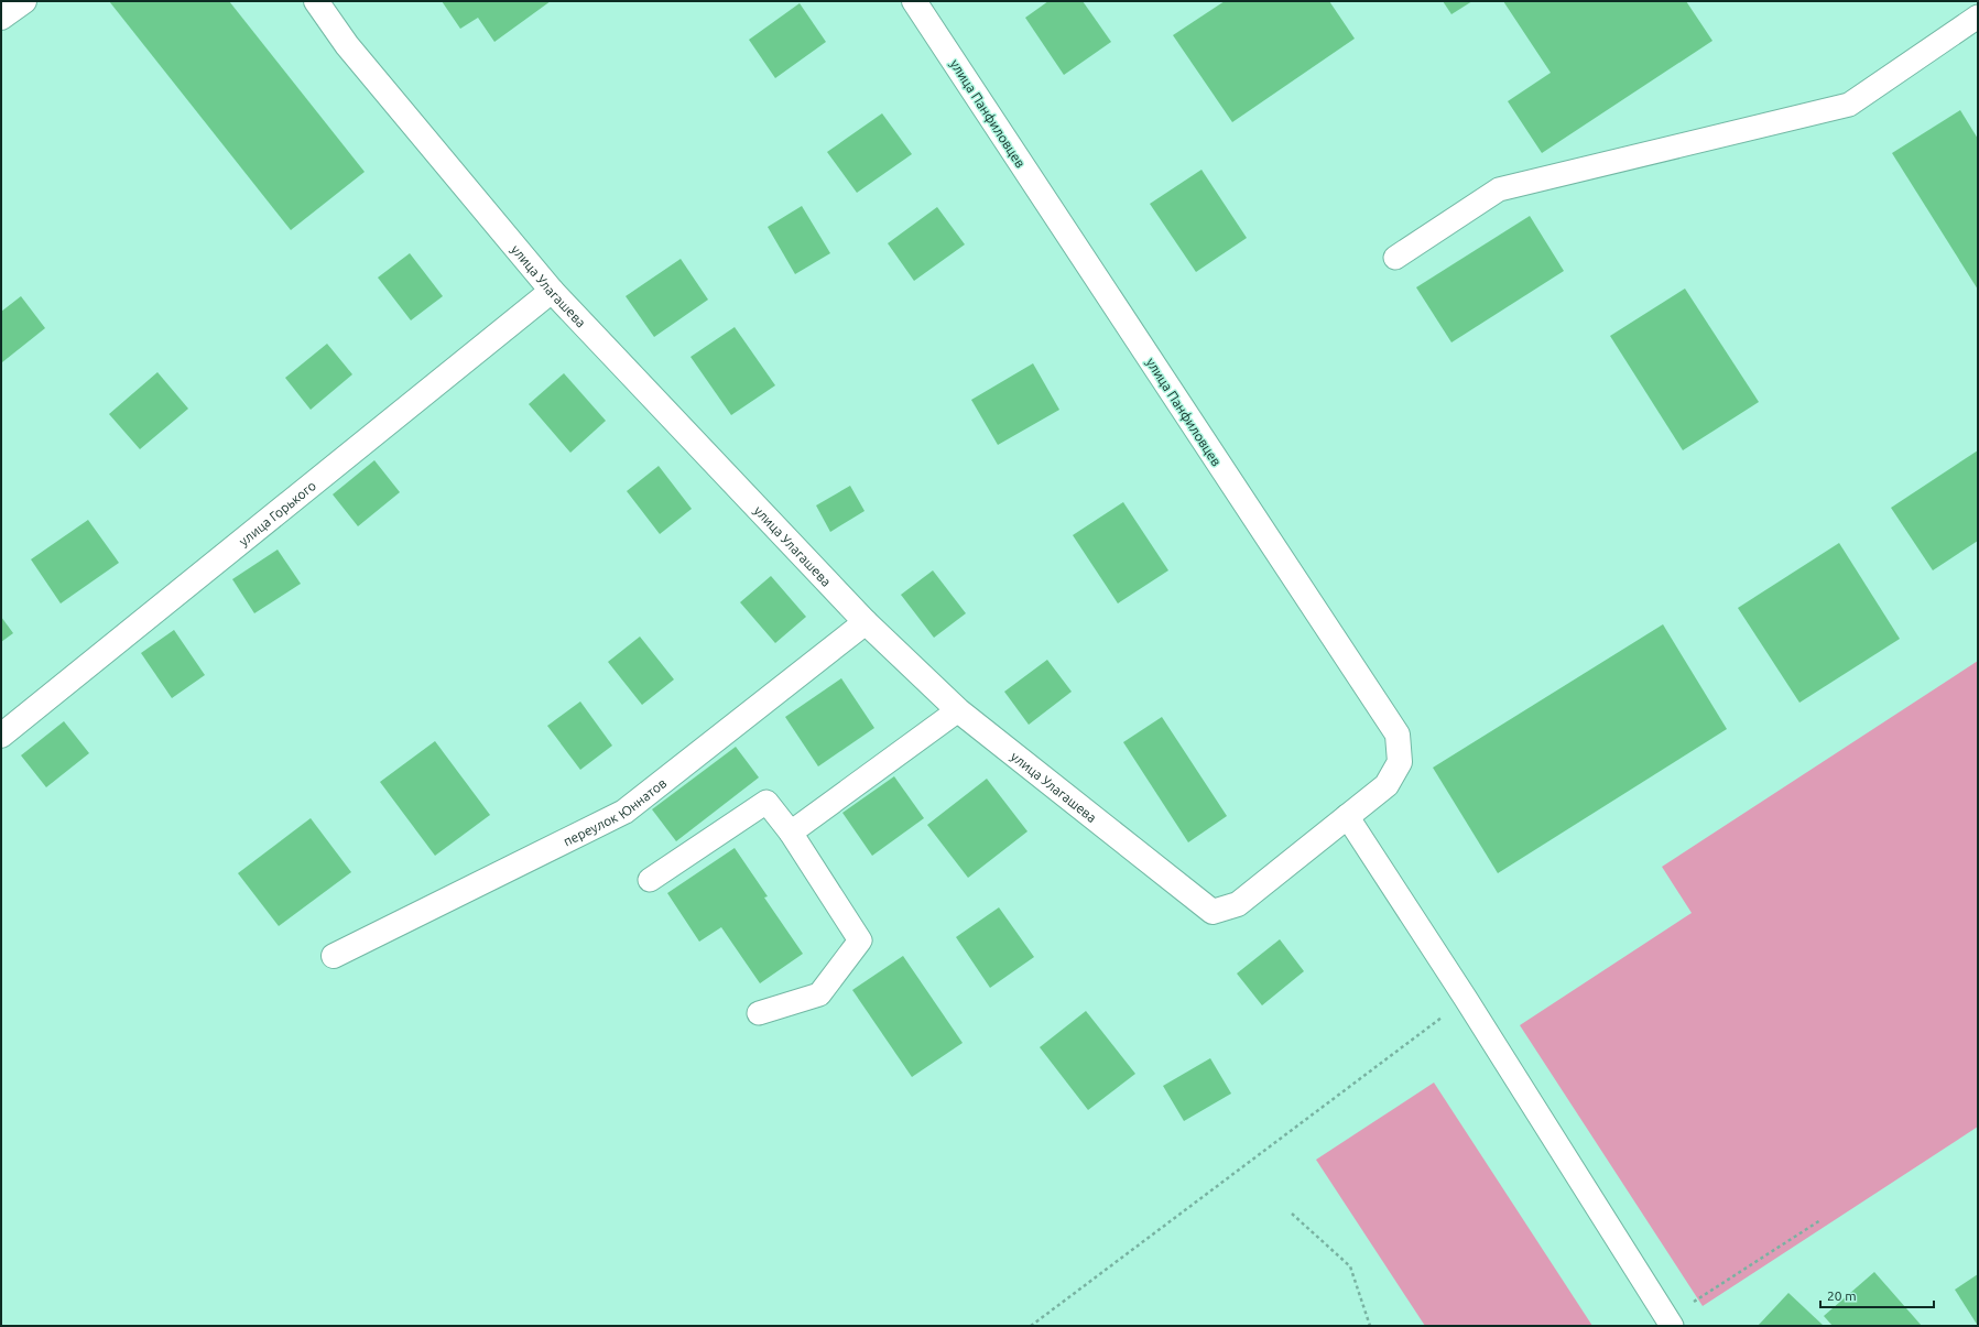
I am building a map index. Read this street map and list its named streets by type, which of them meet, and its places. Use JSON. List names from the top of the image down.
{
  "streets": {
    "street": [
      "улица Панфиловцев",
      "улица Улагашева",
      "улица Горького",
      "переулок Юннатов"
    ]
  },
  "crossings": [
    ["улица Панфиловцев", "улица Улагашева"],
    ["улица Улагашева", "улица Горького"],
    ["улица Улагашева", "переулок Юннатов"]
  ],
  "scale_bar": "20 m"
}
